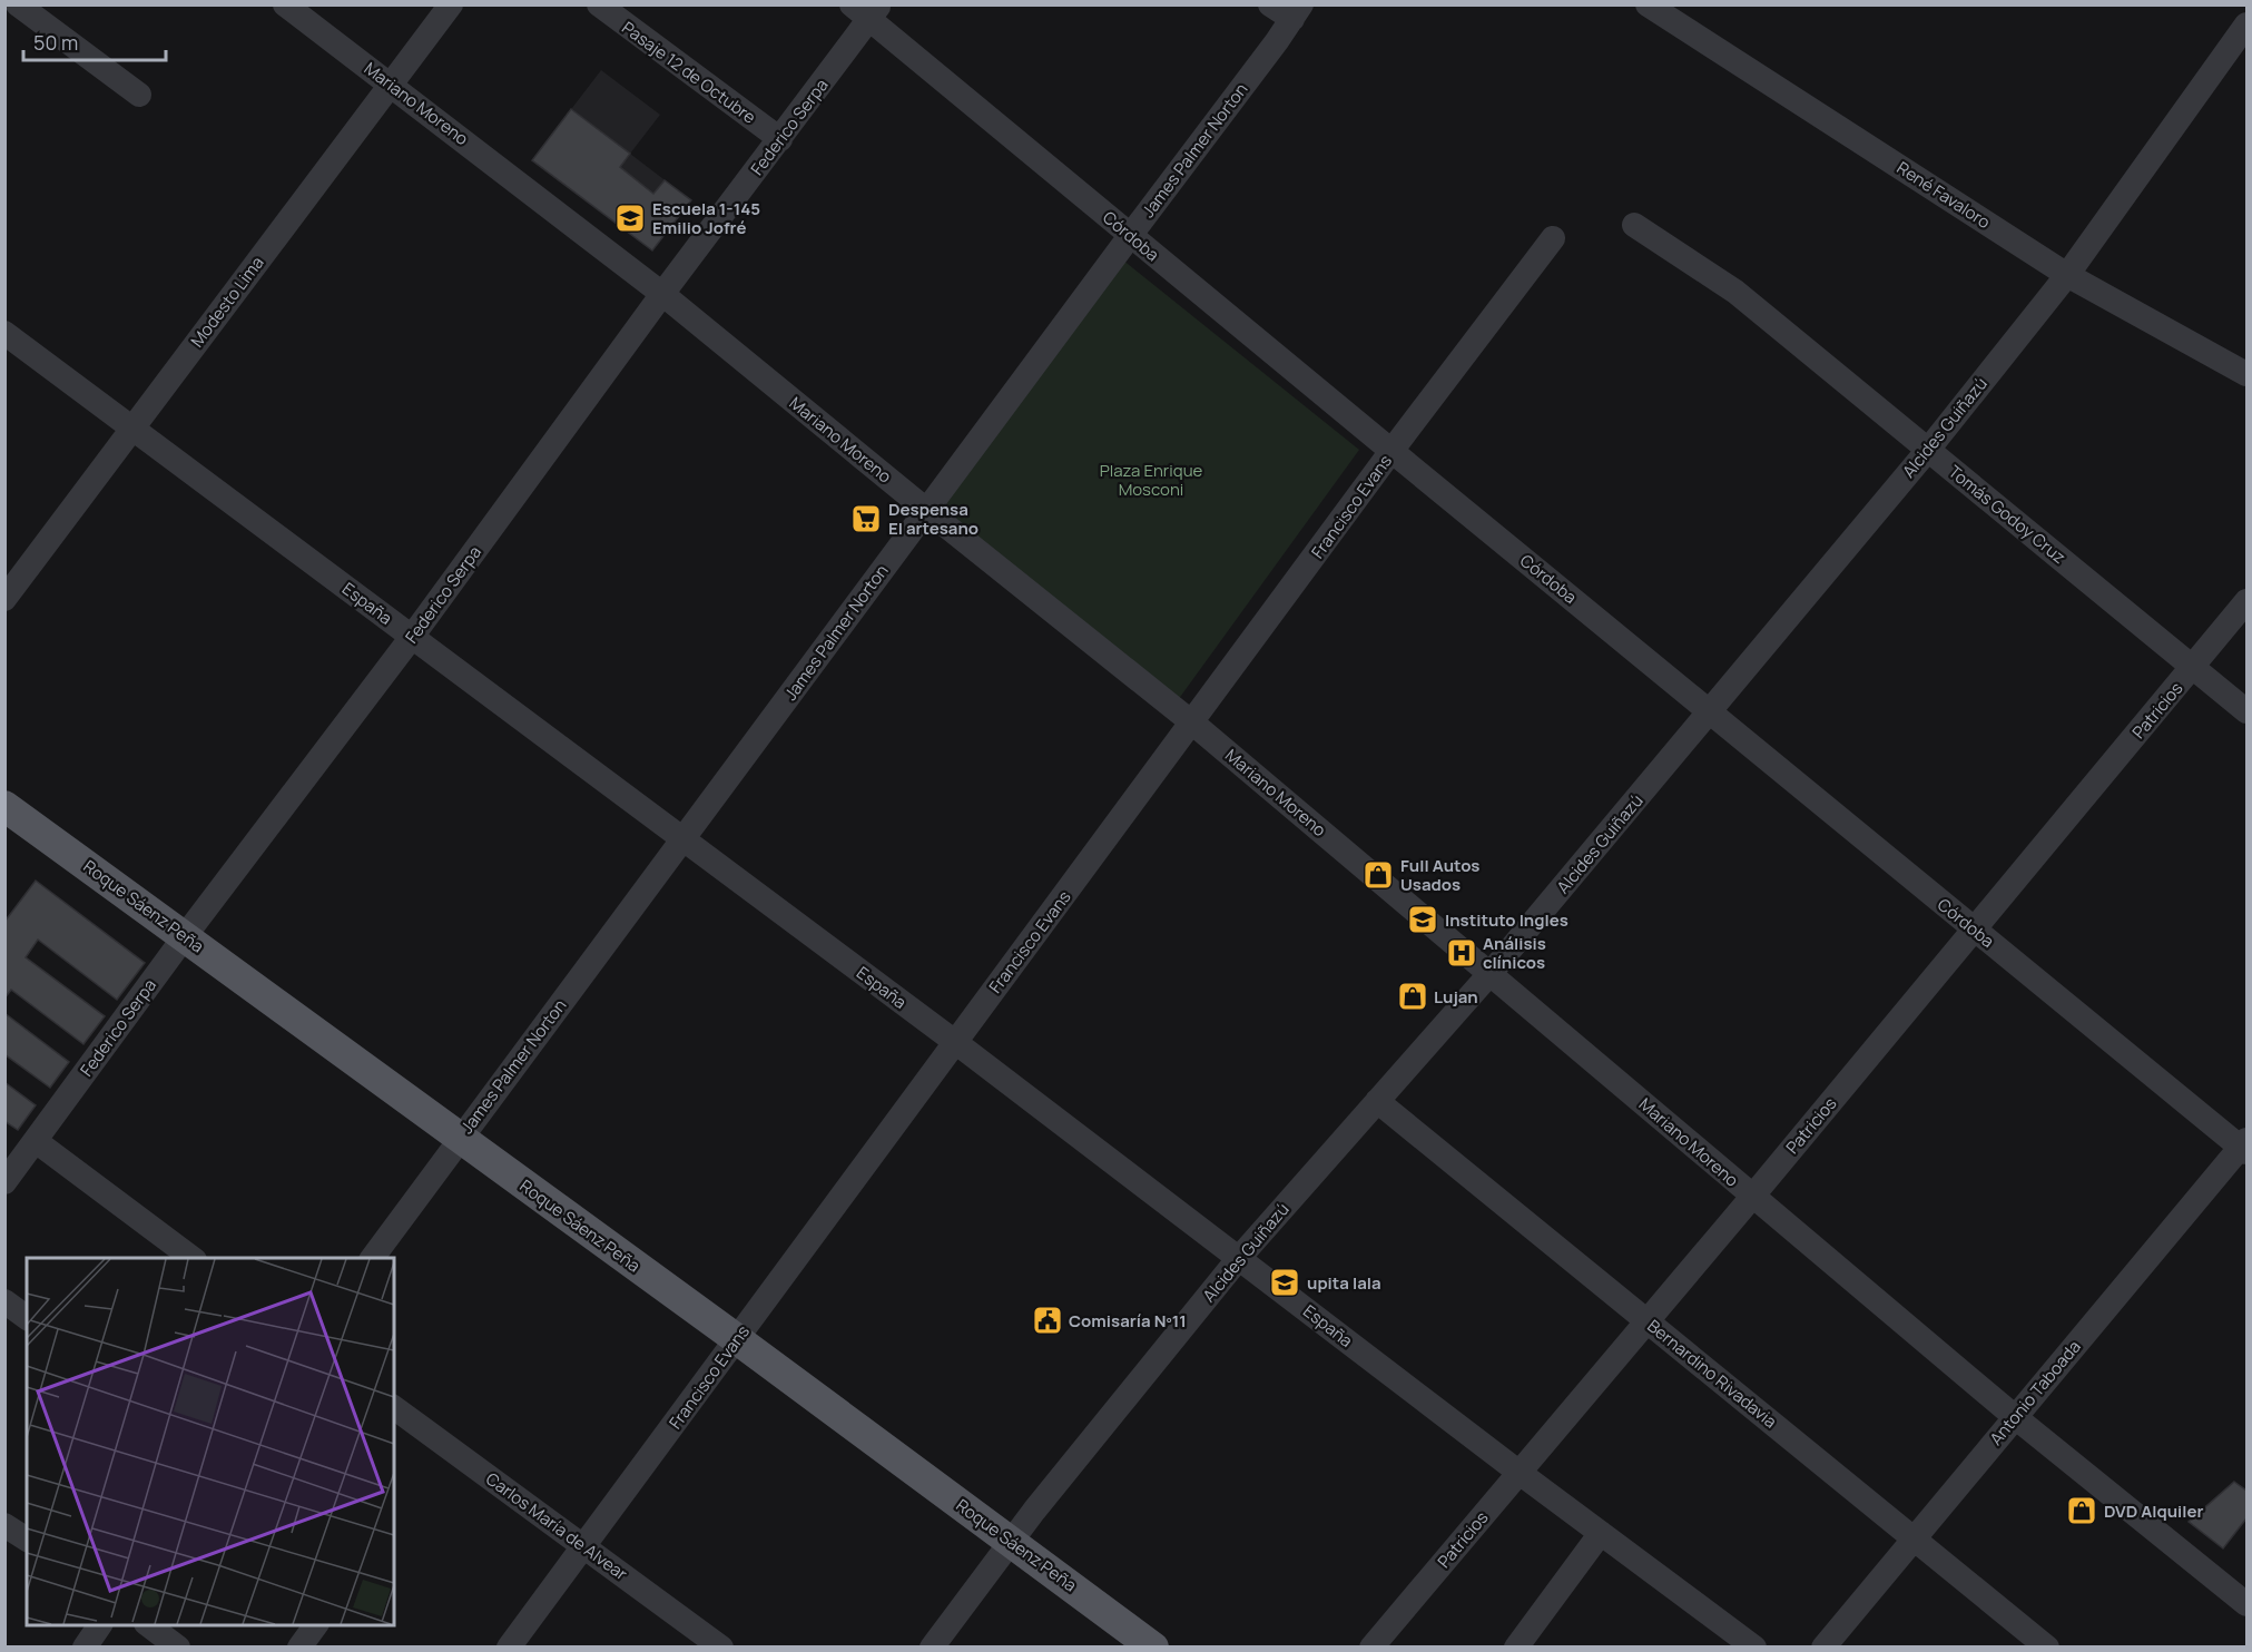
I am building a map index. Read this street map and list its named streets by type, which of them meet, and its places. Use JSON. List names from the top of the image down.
{
  "streets": {
    "main road": ["Roque Sáenz Peña"],
    "street": [
      "Pasaje 12 de Octubre",
      "Mariano Moreno",
      "Federico Serpa",
      "James Palmer Norton",
      "René Favaloro",
      "Córdoba",
      "Modesto Lima",
      "Alcides Guiñazú",
      "Francisco Evans",
      "Tomás Godoy Cruz",
      "España",
      "Patricios",
      "Bernardino Rivadavia",
      "Antonio Taboada",
      "Carlos María de Alvear"
    ]
  },
  "crossings": [
    ["Pasaje 12 de Octubre", "Federico Serpa"],
    ["Mariano Moreno", "Federico Serpa"],
    ["Mariano Moreno", "James Palmer Norton"],
    ["Mariano Moreno", "Modesto Lima"],
    ["Mariano Moreno", "Alcides Guiñazú"],
    ["Mariano Moreno", "Francisco Evans"],
    ["Mariano Moreno", "Patricios"],
    ["Mariano Moreno", "Antonio Taboada"],
    ["Federico Serpa", "Córdoba"],
    ["Federico Serpa", "España"],
    ["Federico Serpa", "Roque Sáenz Peña"],
    ["James Palmer Norton", "Córdoba"],
    ["James Palmer Norton", "España"],
    ["James Palmer Norton", "Roque Sáenz Peña"],
    ["René Favaloro", "Alcides Guiñazú"],
    ["Córdoba", "Alcides Guiñazú"],
    ["Córdoba", "Francisco Evans"],
    ["Córdoba", "Patricios"],
    ["Córdoba", "Antonio Taboada"],
    ["Modesto Lima", "España"],
    ["Alcides Guiñazú", "Tomás Godoy Cruz"],
    ["Alcides Guiñazú", "España"],
    ["Alcides Guiñazú", "Roque Sáenz Peña"],
    ["Alcides Guiñazú", "Bernardino Rivadavia"],
    ["Francisco Evans", "España"],
    ["Francisco Evans", "Roque Sáenz Peña"],
    ["Francisco Evans", "Carlos María de Alvear"],
    ["Tomás Godoy Cruz", "Patricios"],
    ["España", "Patricios"],
    ["Patricios", "Bernardino Rivadavia"],
    ["Bernardino Rivadavia", "Antonio Taboada"]
  ],
  "parks": ["Plaza Enrique Mosconi"],
  "places": {
    "school or university": ["Escuela 1-145 Emilio Jofré", "Instituto Ingles", "upita lala"],
    "supermarket": ["Despensa El artesano"],
    "shop": ["Full Autos Usados", "Lujan", "DVD Alquiler"],
    "hospital": ["Análisis clínicos"],
    "public building": ["Comisaría Nº11"]
  },
  "scale_bar": "50 m"
}
